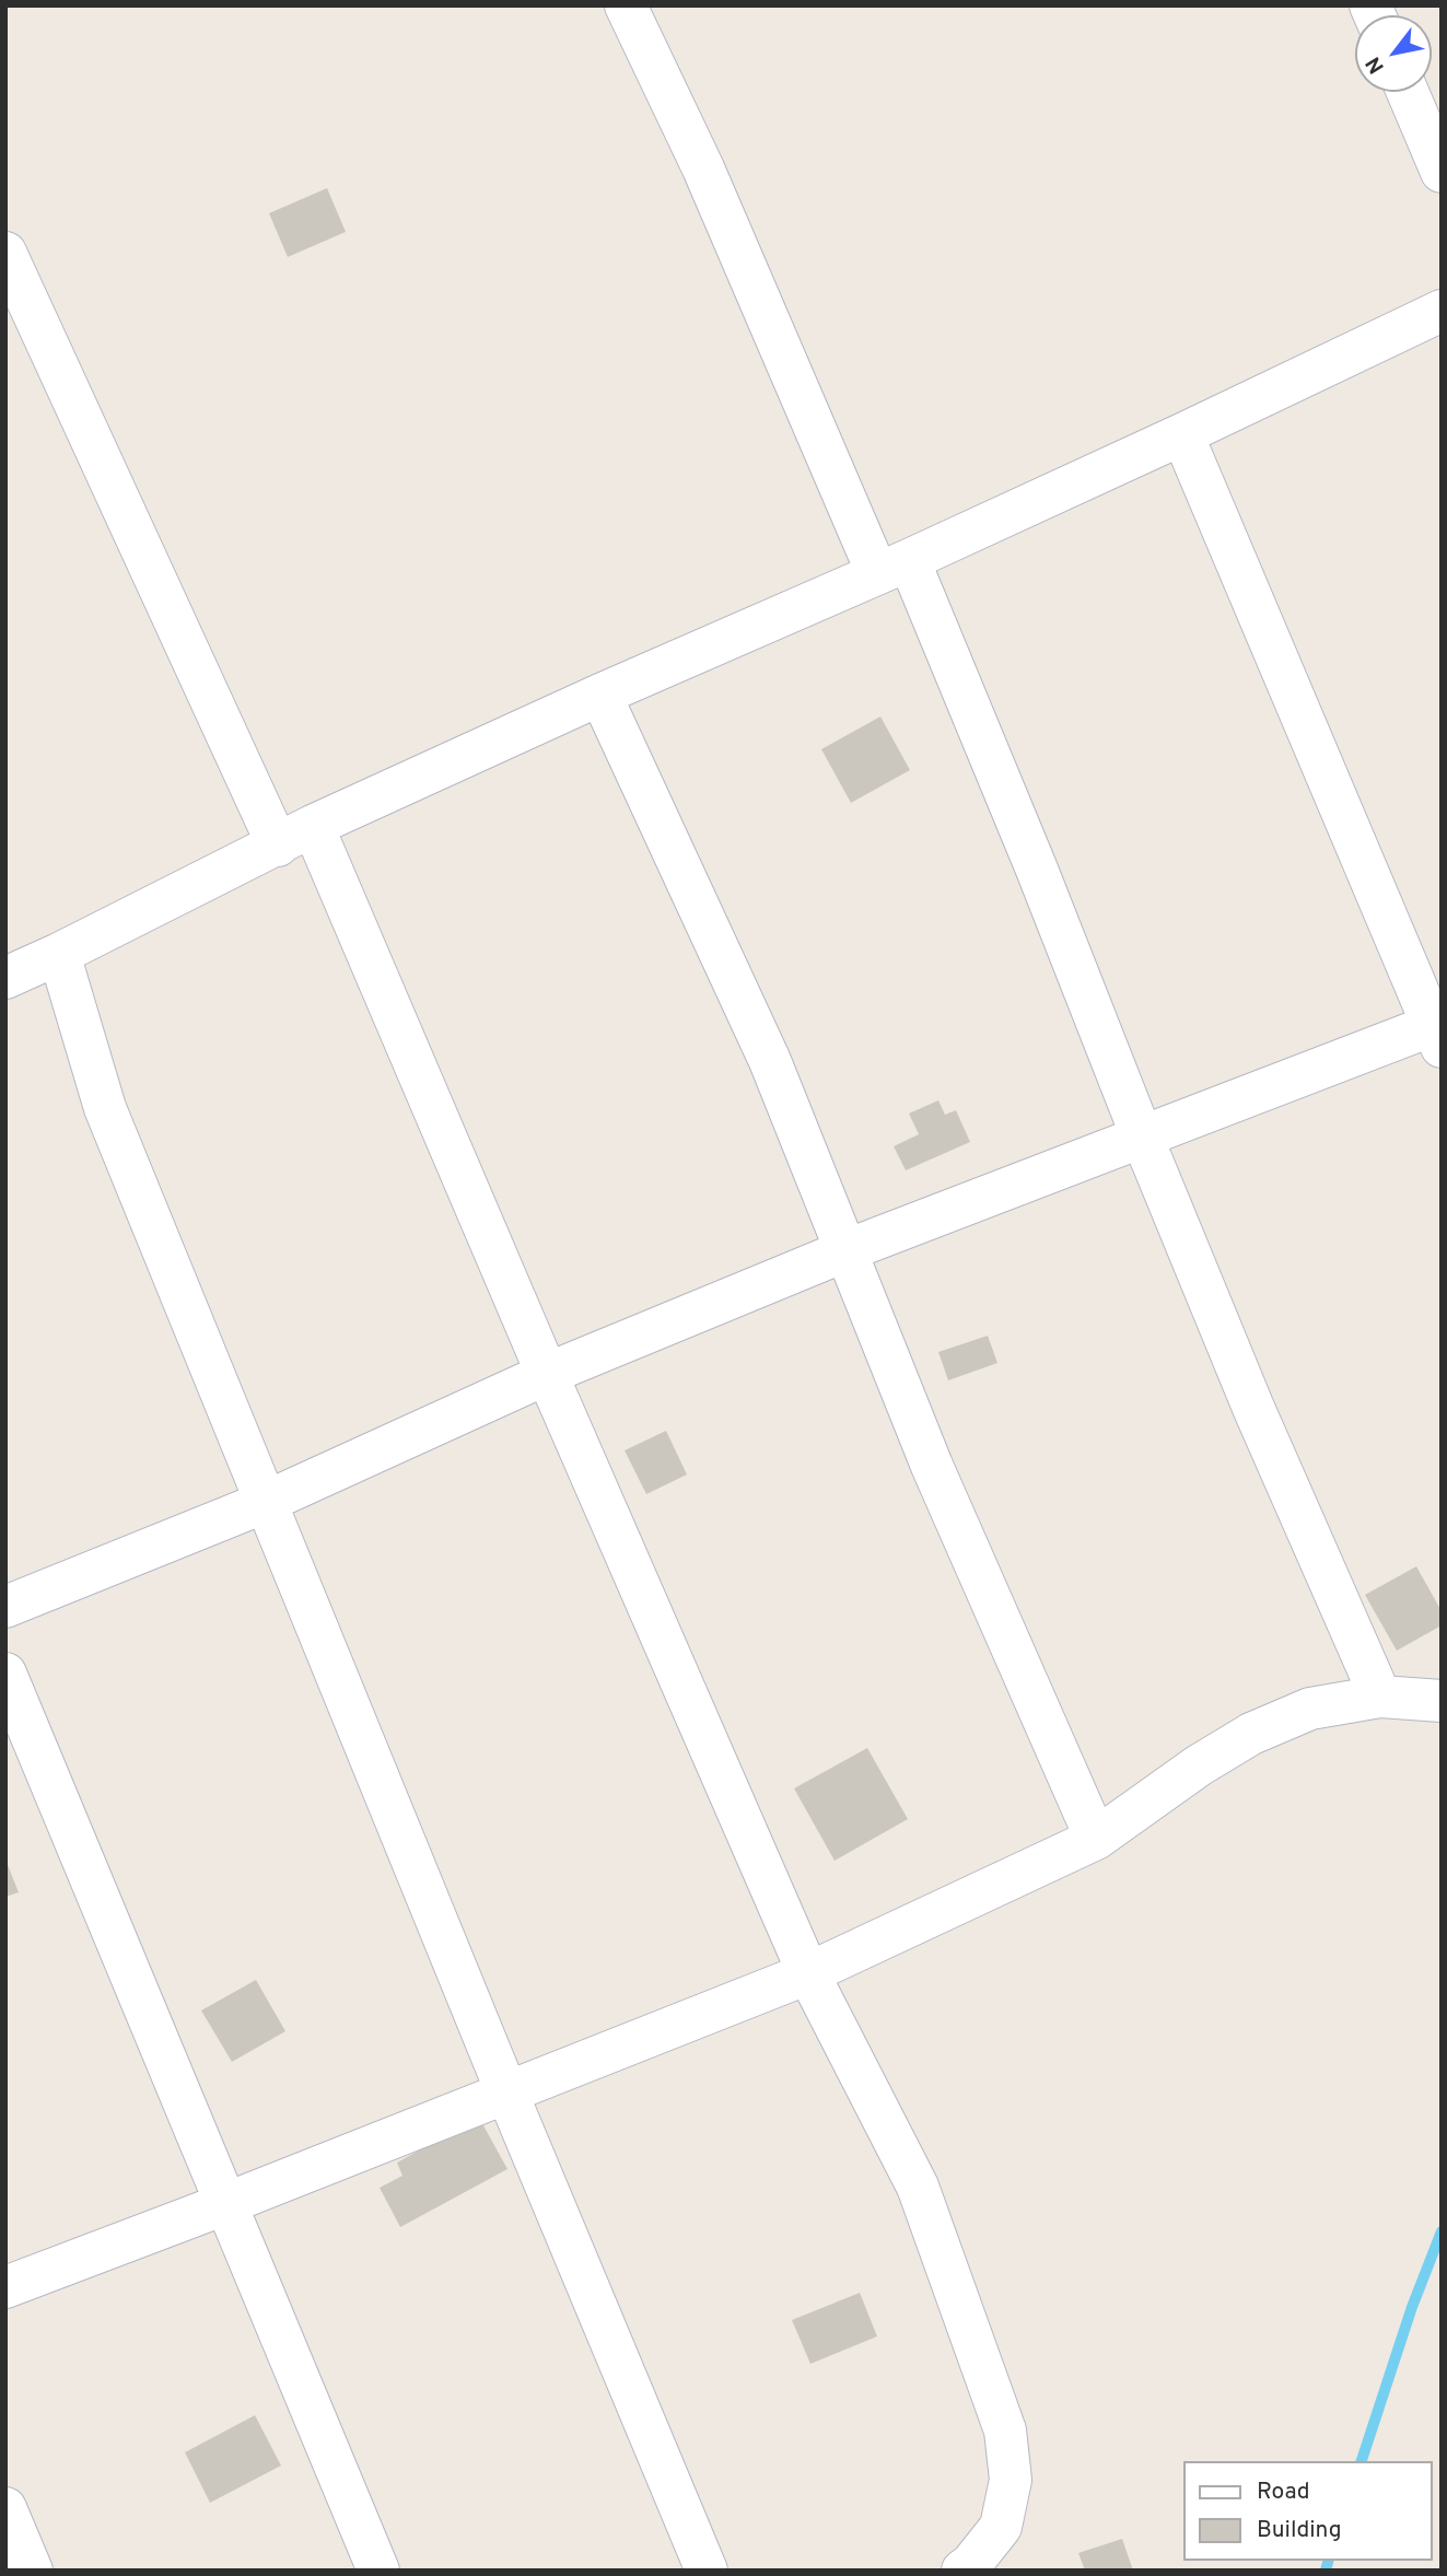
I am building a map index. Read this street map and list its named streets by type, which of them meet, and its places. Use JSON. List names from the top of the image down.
{
  "legend": ["Road", "Building"],
  "north": "bottom left"
}
